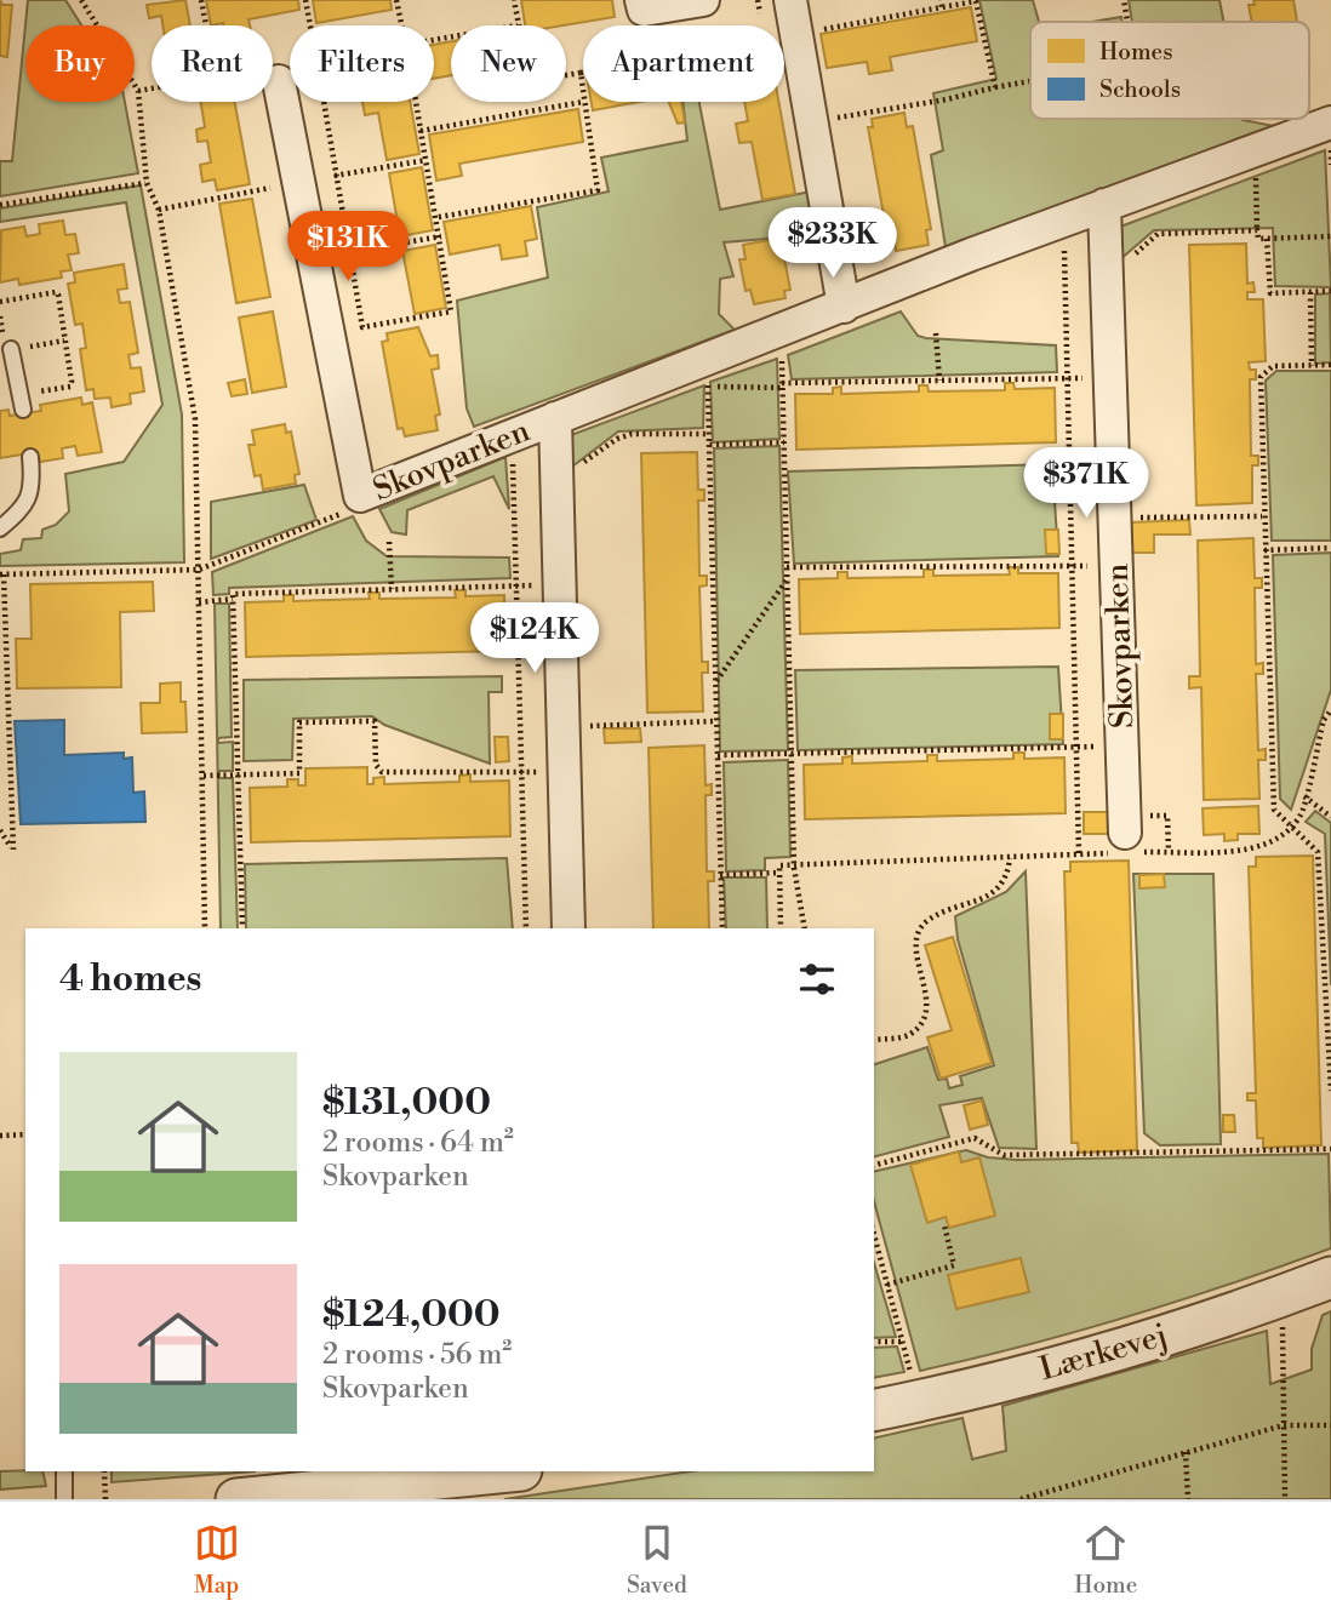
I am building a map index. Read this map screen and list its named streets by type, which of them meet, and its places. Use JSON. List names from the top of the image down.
{
  "streets": {
    "street": ["Skovparken", "Lærkevej"]
  },
  "legend": ["Homes", "Schools"],
  "page": {
    "chip": [
      "Buy",
      "Rent",
      "Filters",
      "New",
      "Apartment"
    ],
    "price": [
      "$233K",
      "$131K",
      "$371K",
      "$124K"
    ],
    "heading": "4 homes",
    "list": [
      {
        "name": "$131,000",
        "note": "2 rooms · 64 m² · Skovparken"
      },
      {
        "name": "$124,000",
        "note": "2 rooms · 56 m² · Skovparken"
      }
    ],
    "tabs": ["Map", "Saved", "Home"]
  }
}
